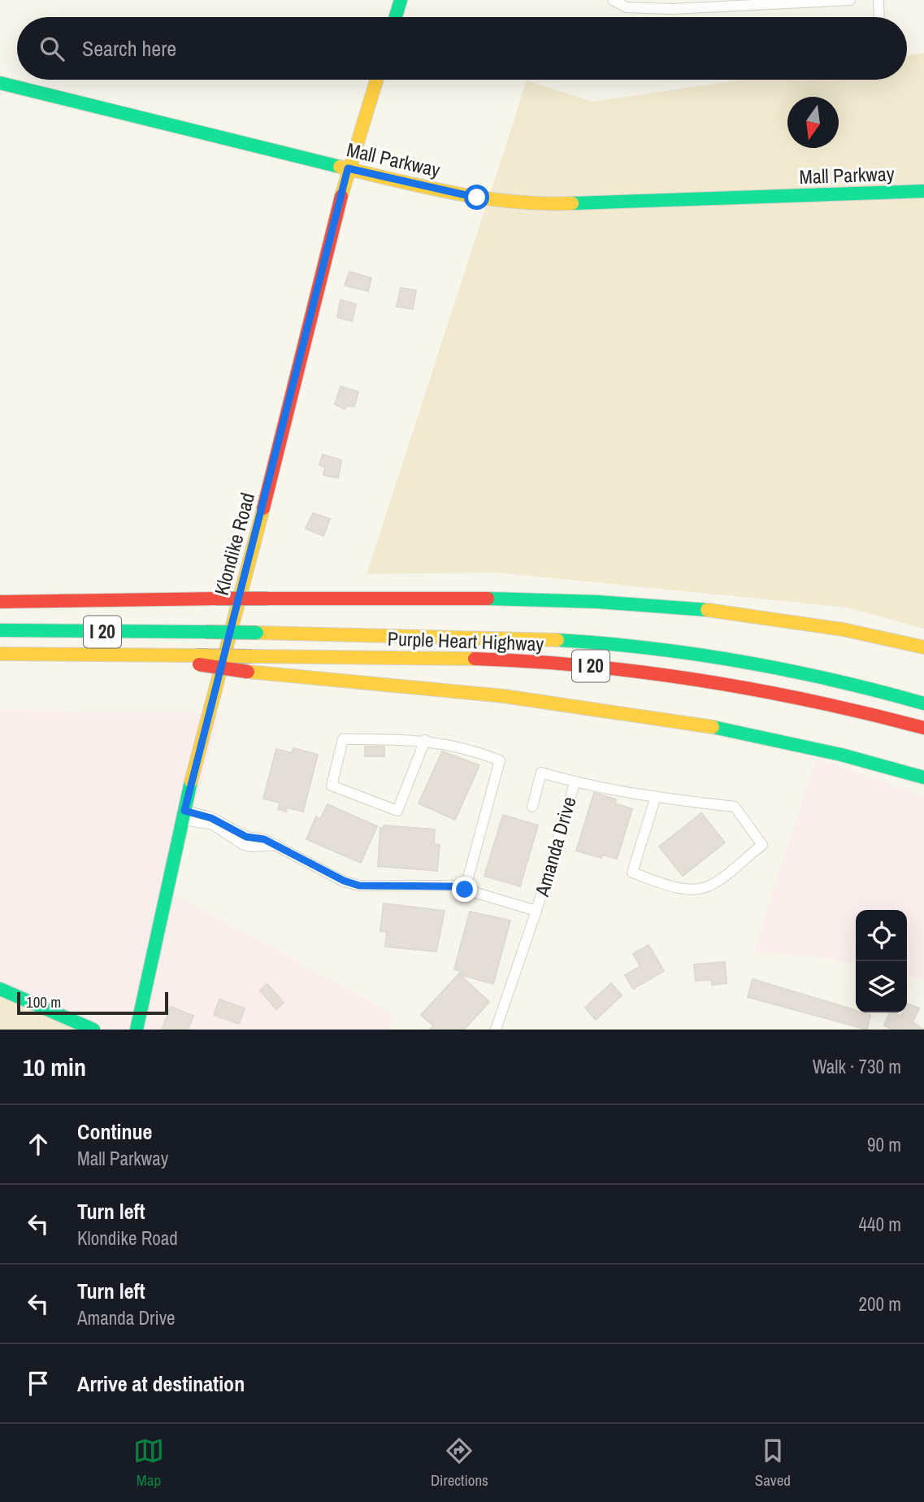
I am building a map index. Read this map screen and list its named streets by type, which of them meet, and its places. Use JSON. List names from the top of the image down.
{
  "streets": {
    "main road": [
      "Mall Parkway",
      "Klondike Road",
      "I 20",
      "Purple Heart Highway"
    ],
    "street": ["Amanda Drive"]
  },
  "crossings": [
    ["Mall Parkway", "Klondike Road"],
    ["Klondike Road", "Amanda Drive"]
  ],
  "scale_bar": "100 m",
  "north": "bottom",
  "page": {
    "search": "Search here",
    "scale": "100 m",
    "heading": ["10 min", "Walk · 730 m"],
    "list": [
      ["Continue", "Mall Parkway", "90 m"],
      ["Turn left", "Klondike Road", "440 m"],
      ["Turn left", "Amanda Drive", "200 m"],
      "Arrive at destination"
    ],
    "nav": ["Map", "Directions", "Saved"]
  }
}
